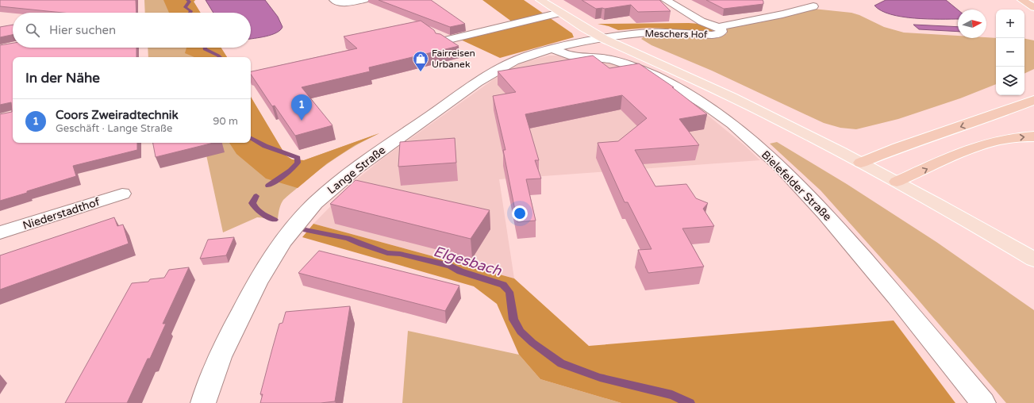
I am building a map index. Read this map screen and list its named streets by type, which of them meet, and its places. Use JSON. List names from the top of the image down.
{
  "streets": {
    "street": [
      "Meschers Hof",
      "Lange Straße",
      "Bielefelder Straße",
      "Niederstadthof"
    ]
  },
  "crossings": [
    ["Meschers Hof", "Lange Straße"],
    ["Lange Straße", "Bielefelder Straße"]
  ],
  "water": ["Elgesbach"],
  "places": {
    "shop": ["Fairreisen Urbanek"]
  },
  "north": "right",
  "page": {
    "map_buttons": ["+", "−"],
    "search": "Hier suchen",
    "heading": "In der Nähe",
    "pins": "1",
    "list": [
      {
        "mark": "1",
        "name": "Coors Zweiradtechnik",
        "note": "Geschäft · Lange Straße",
        "value": "90 m"
      }
    ]
  }
}
